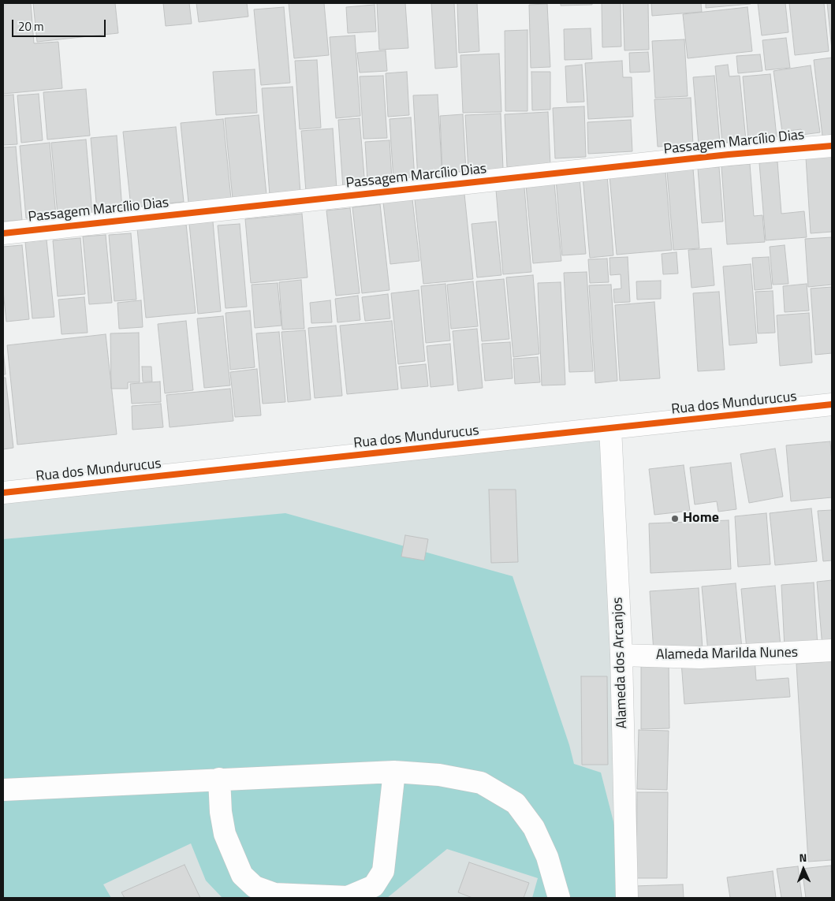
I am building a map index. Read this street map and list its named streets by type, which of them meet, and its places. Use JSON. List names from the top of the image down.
{
  "streets": {
    "street": [
      "Passagem Marcílio Dias",
      "Rua dos Mundurucus",
      "Alameda Marilda Nunes",
      "Alameda dos Arcanjos"
    ]
  },
  "crossings": [
    ["Rua dos Mundurucus", "Alameda dos Arcanjos"],
    ["Alameda Marilda Nunes", "Alameda dos Arcanjos"]
  ],
  "places": ["Home"],
  "scale_bar": "20 m",
  "north": "top"
}
